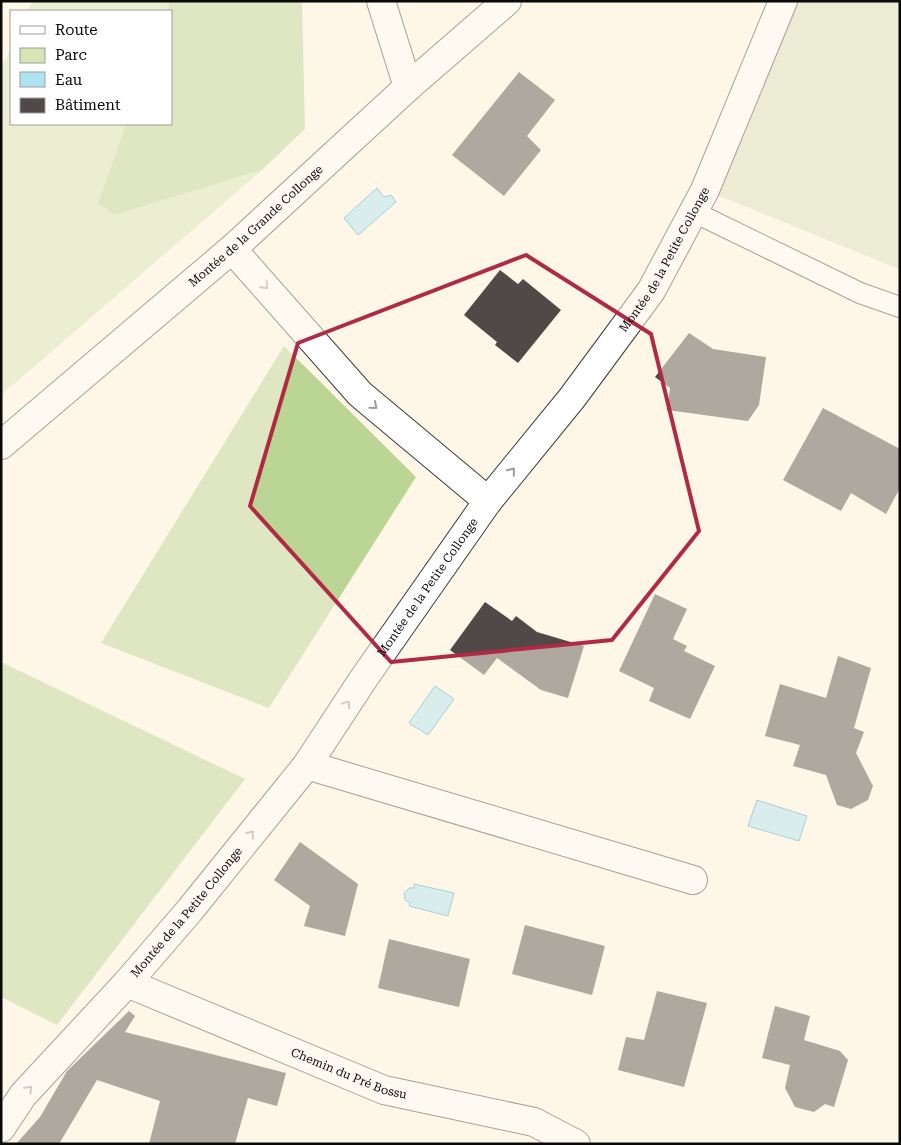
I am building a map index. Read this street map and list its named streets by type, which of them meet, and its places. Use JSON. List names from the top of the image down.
{
  "streets": {
    "street": ["Montée de la Grande Collonge", "Montée de la Petite Collonge", "Chemin du Pré Bossu"]
  },
  "crossings": [
    ["Montée de la Petite Collonge", "Chemin du Pré Bossu"]
  ],
  "one_way": ["Montée de la Petite Collonge"],
  "legend": [
    "Route",
    "Parc",
    "Eau",
    "Bâtiment"
  ]
}
